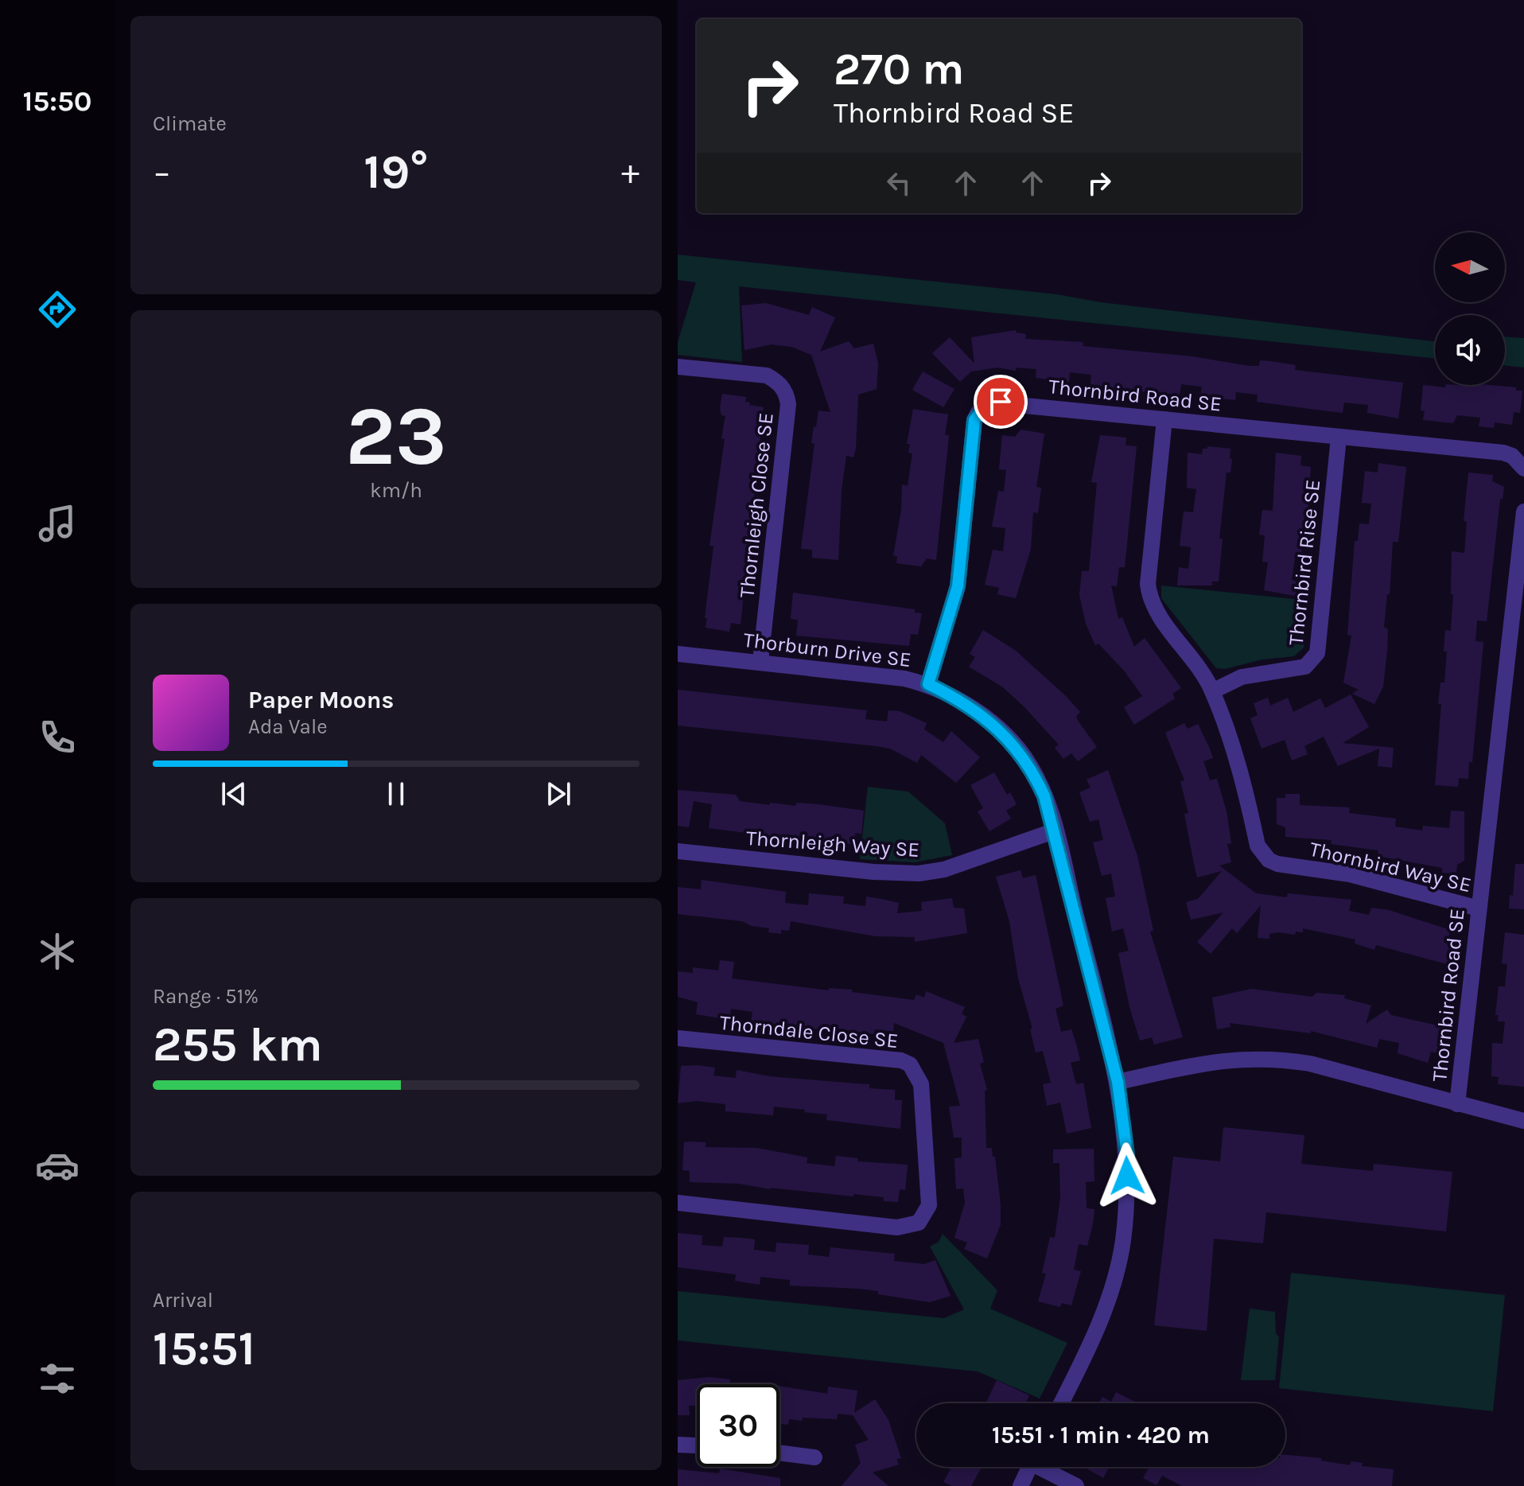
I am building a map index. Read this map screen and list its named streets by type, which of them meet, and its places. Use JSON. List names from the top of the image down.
{
  "streets": {
    "street": [
      "Thornbird Road SE",
      "Thornleigh Close SE",
      "Thornbird Rise SE",
      "Thorburn Drive SE",
      "Thornleigh Way SE",
      "Thornbird Way SE",
      "Thorndale Close SE"
    ]
  },
  "crossings": [
    ["Thornbird Road SE", "Thornbird Rise SE"],
    ["Thornbird Road SE", "Thorburn Drive SE"],
    ["Thornbird Road SE", "Thornbird Way SE"],
    ["Thornleigh Close SE", "Thorburn Drive SE"],
    ["Thornbird Rise SE", "Thornbird Way SE"],
    ["Thorburn Drive SE", "Thornleigh Way SE"]
  ],
  "north": "left",
  "page": {
    "tabs": "15:50",
    "tile": [
      "Climate",
      ["23", "km/h"],
      ["Range · 51%", "255 km"],
      ["Arrival", "15:51"]
    ],
    "turn": ["270 m", "Thornbird Road SE"],
    "heat": ["−", "19°", "+"],
    "song": ["Paper Moons", "Ada Vale"],
    "limit": "30",
    "trip": "15:51 · 1 min · 420 m"
  }
}
